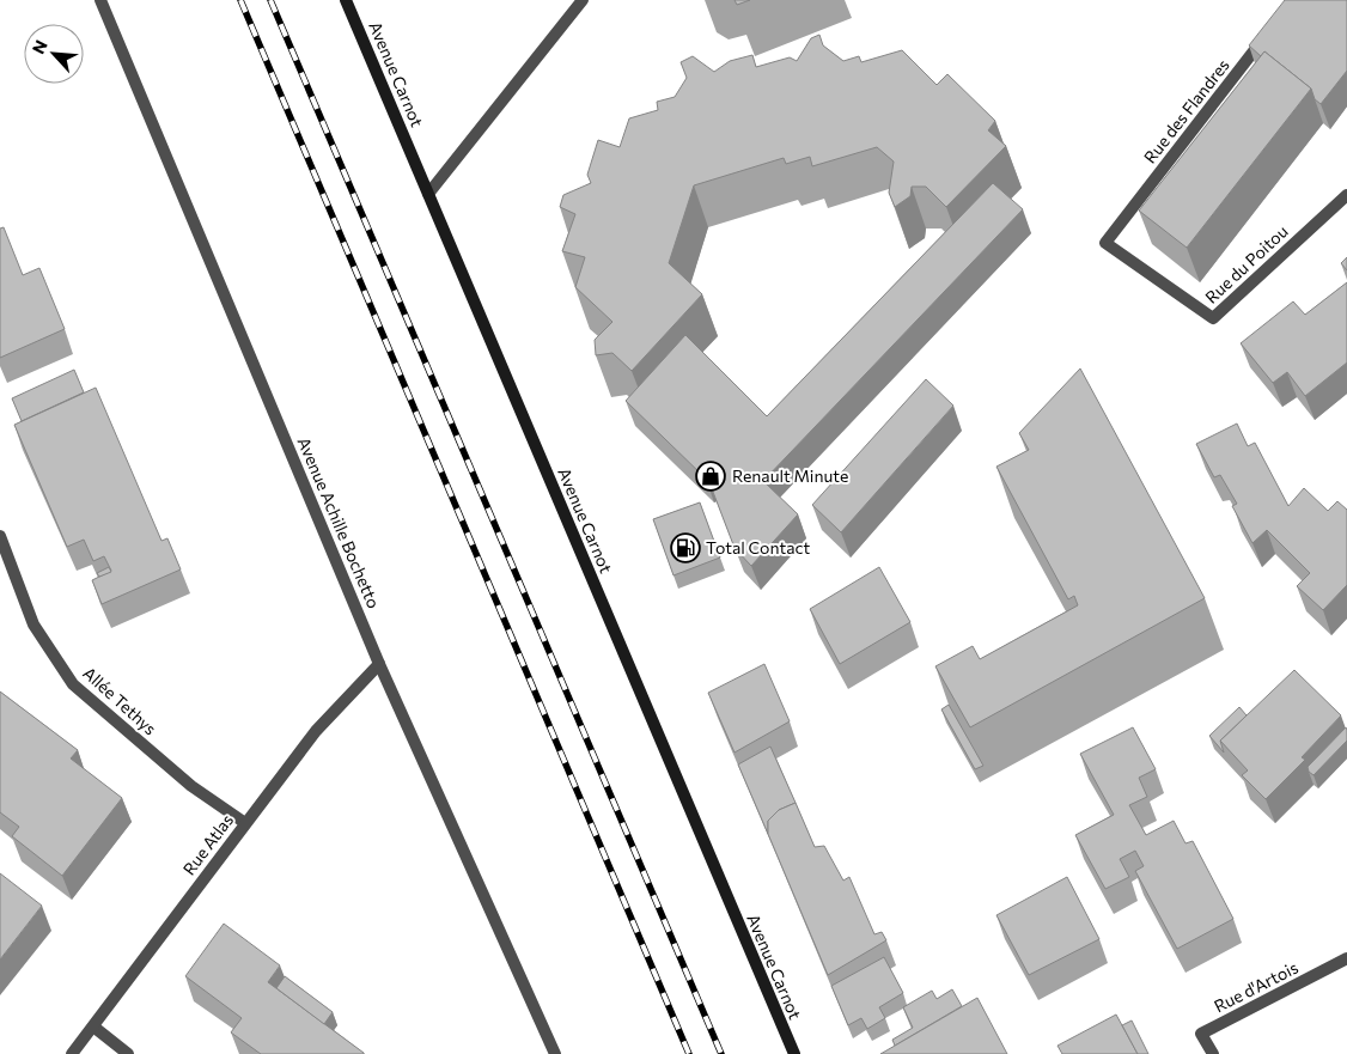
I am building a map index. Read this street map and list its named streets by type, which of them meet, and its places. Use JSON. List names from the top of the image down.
{
  "streets": {
    "main road": ["Avenue Carnot"],
    "street": [
      "Rue des Flandres",
      "Rue du Poitou",
      "Avenue Achille Bochetto",
      "Allée Tethys",
      "Rue Atlas",
      "Rue d'Artois"
    ]
  },
  "crossings": [
    ["Rue des Flandres", "Rue du Poitou"],
    ["Avenue Achille Bochetto", "Rue Atlas"],
    ["Allée Tethys", "Rue Atlas"]
  ],
  "places": {
    "shop": ["Renault Minute"],
    "fuel station": ["Total Contact"]
  },
  "north": "top left"
}
